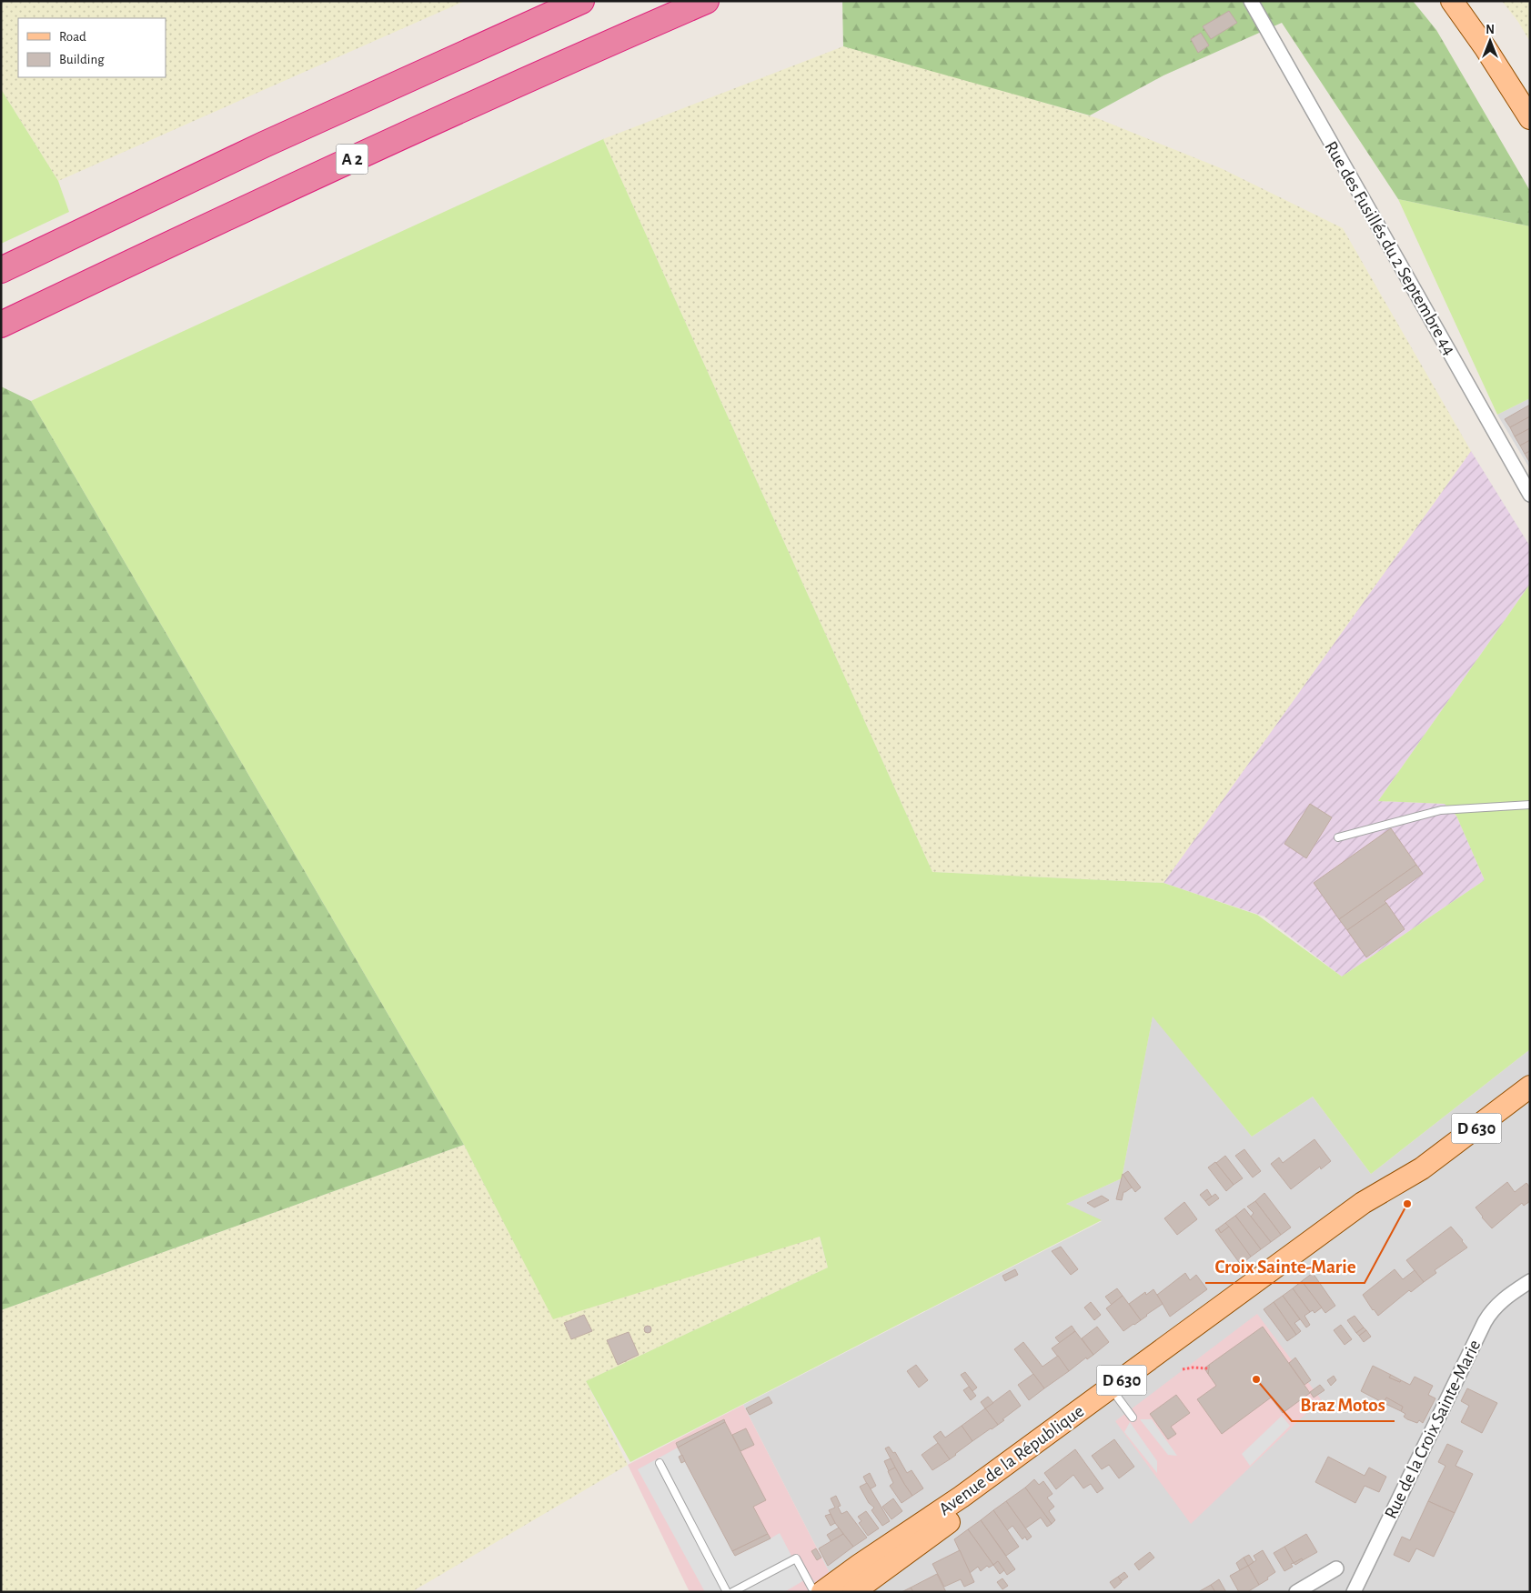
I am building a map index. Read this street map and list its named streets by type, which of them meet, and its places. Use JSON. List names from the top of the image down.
{
  "streets": {
    "highway": ["A 2"],
    "main road": ["D 630", "Avenue de la République"],
    "street": ["Rue des Fusillés du 2 Septembre 44", "Rue de la Croix Sainte-Marie"]
  },
  "places": ["Croix Sainte-Marie", "Braz Motos"],
  "legend": ["Road", "Building"],
  "north": "top"
}
